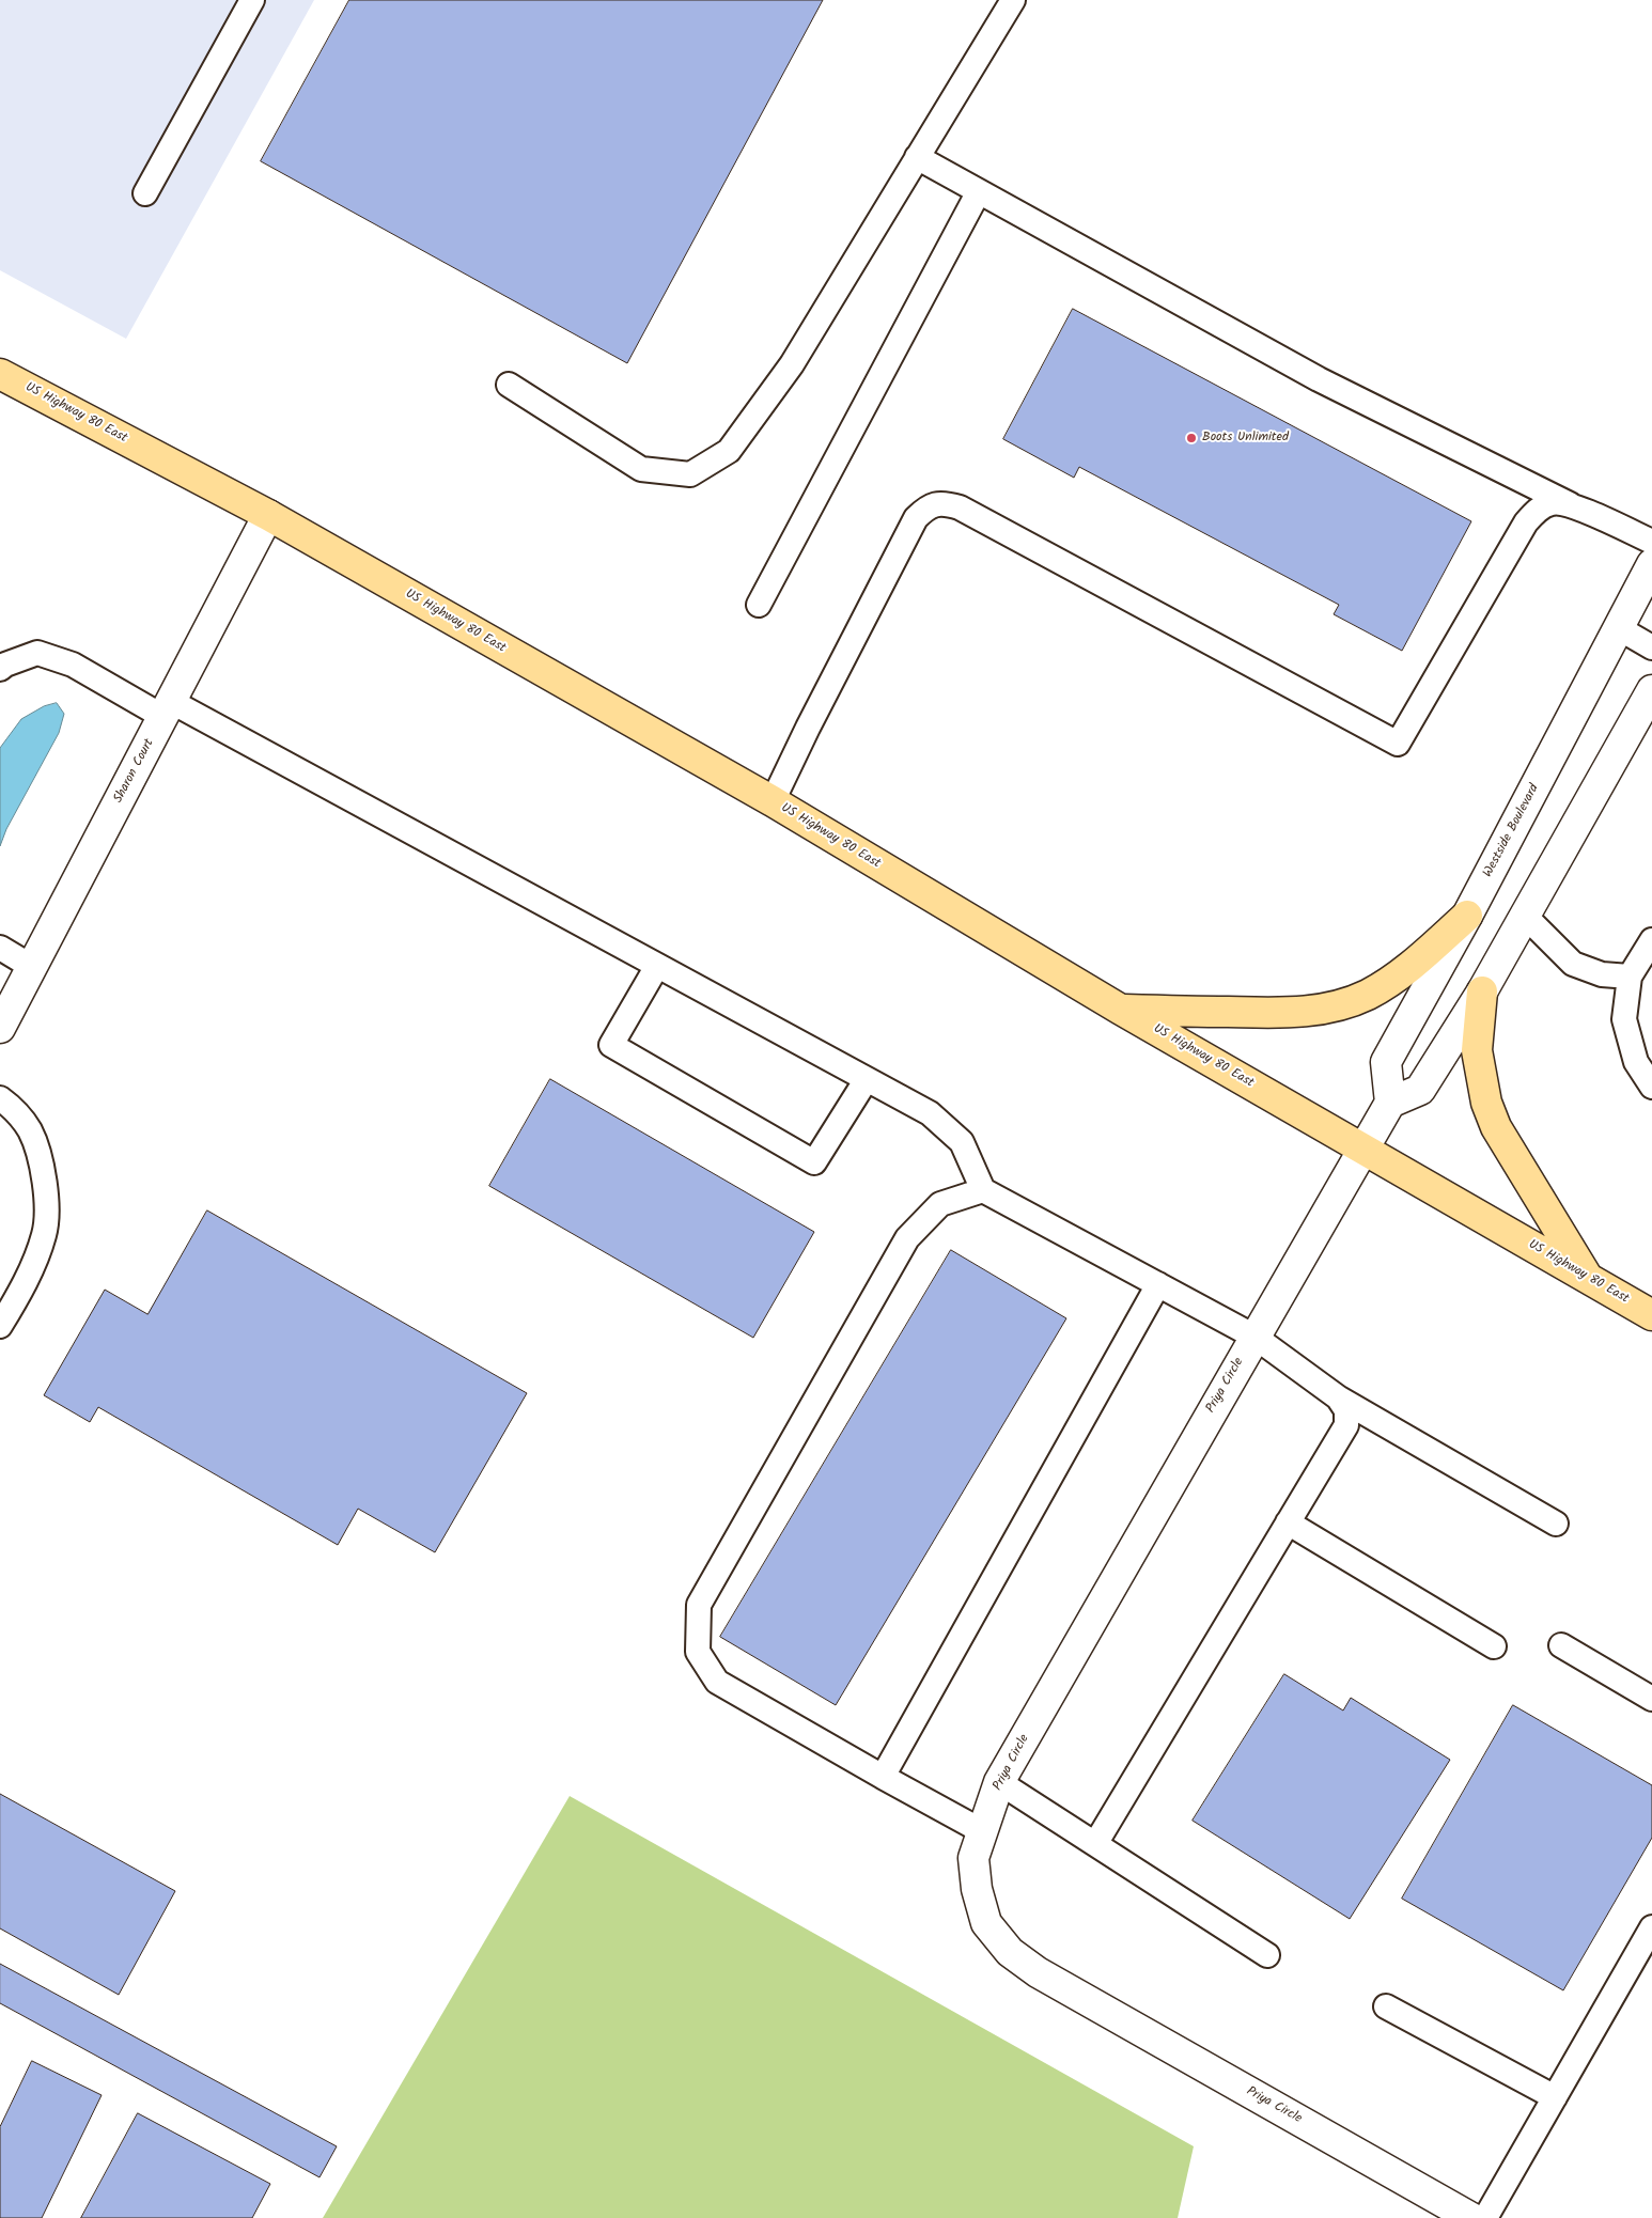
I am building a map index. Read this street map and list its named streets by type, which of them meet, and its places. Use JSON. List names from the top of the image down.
{
  "streets": {
    "main road": ["US Highway 80 East"],
    "street": ["Sharon Court", "Westside Boulevard", "Priya Circle"]
  },
  "crossings": [
    ["US Highway 80 East", "Sharon Court"],
    ["US Highway 80 East", "Priya Circle"]
  ],
  "places": ["Boots Unlimited"]
}
